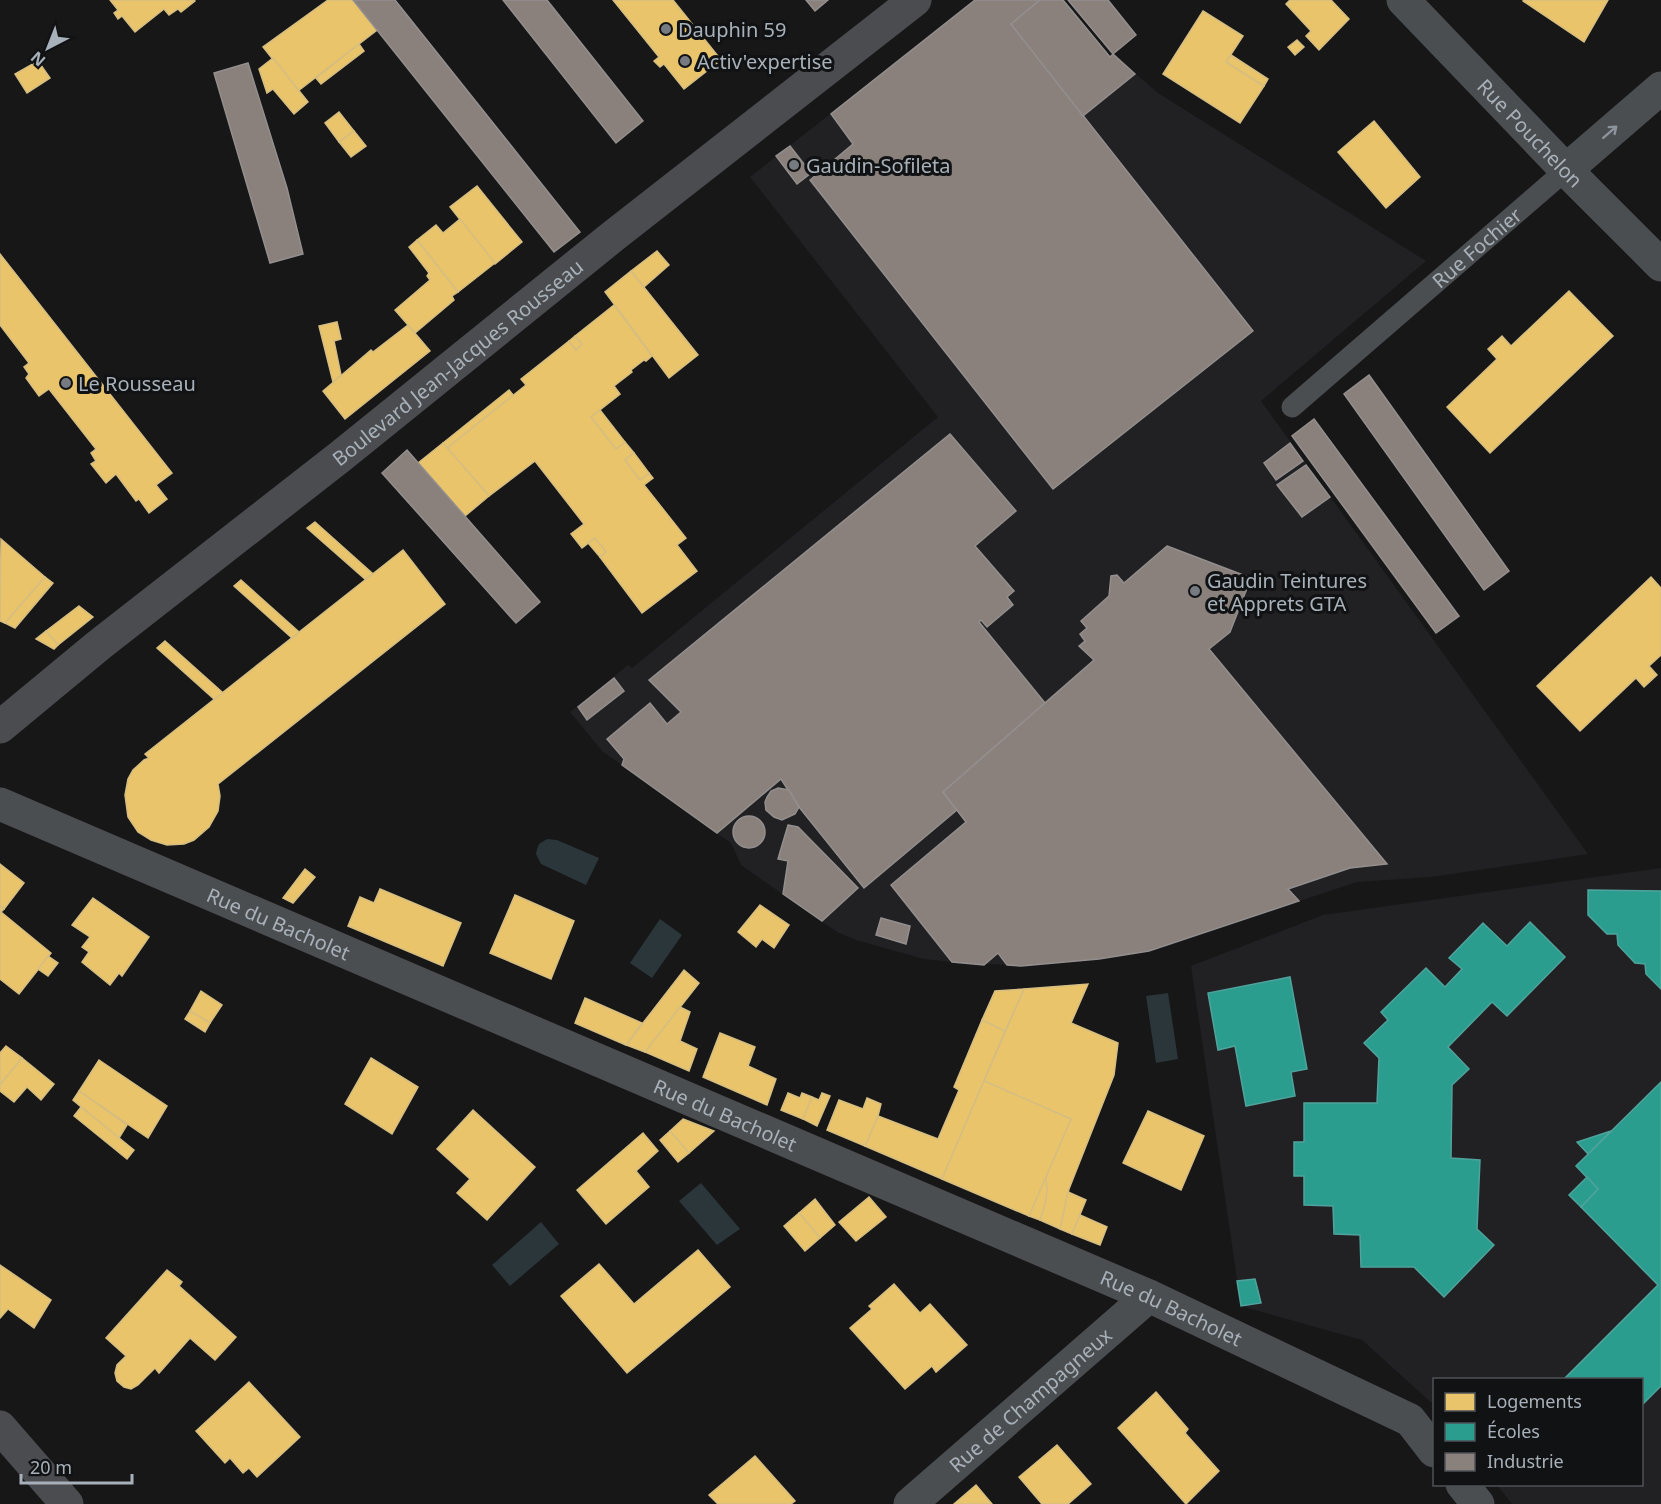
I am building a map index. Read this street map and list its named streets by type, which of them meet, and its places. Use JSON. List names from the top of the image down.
{
  "streets": {
    "main road": ["Boulevard Jean-Jacques Rousseau"],
    "street": [
      "Rue Pouchelon",
      "Rue Fochier",
      "Rue du Bacholet",
      "Rue de Champagneux"
    ]
  },
  "crossings": [
    ["Rue Pouchelon", "Rue Fochier"],
    ["Rue du Bacholet", "Rue de Champagneux"]
  ],
  "places": [
    "Dauphin 59",
    "Activ'expertise",
    "Gaudin-Sofileta",
    "Le Rousseau",
    "Gaudin Teintures et Apprets GTA"
  ],
  "legend": ["Logements", "Écoles", "Industrie"],
  "scale_bar": "20 m",
  "north": "bottom left"
}
